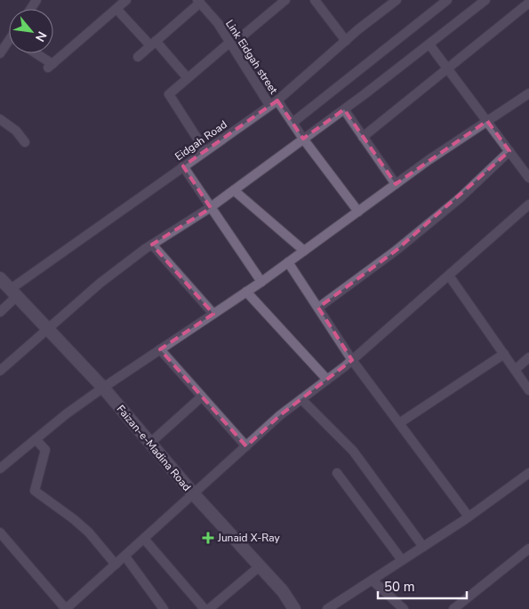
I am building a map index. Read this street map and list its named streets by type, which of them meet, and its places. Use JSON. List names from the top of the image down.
{
  "streets": {
    "street": ["Link Eidgah street", "Eidgah Road", "Faizan-e-Madina Road"]
  },
  "crossings": [
    ["Link Eidgah street", "Eidgah Road"],
    ["Eidgah Road", "Faizan-e-Madina Road"]
  ],
  "places": {
    "health": ["Junaid X-Ray"]
  },
  "scale_bar": "50 m",
  "north": "bottom right"
}
